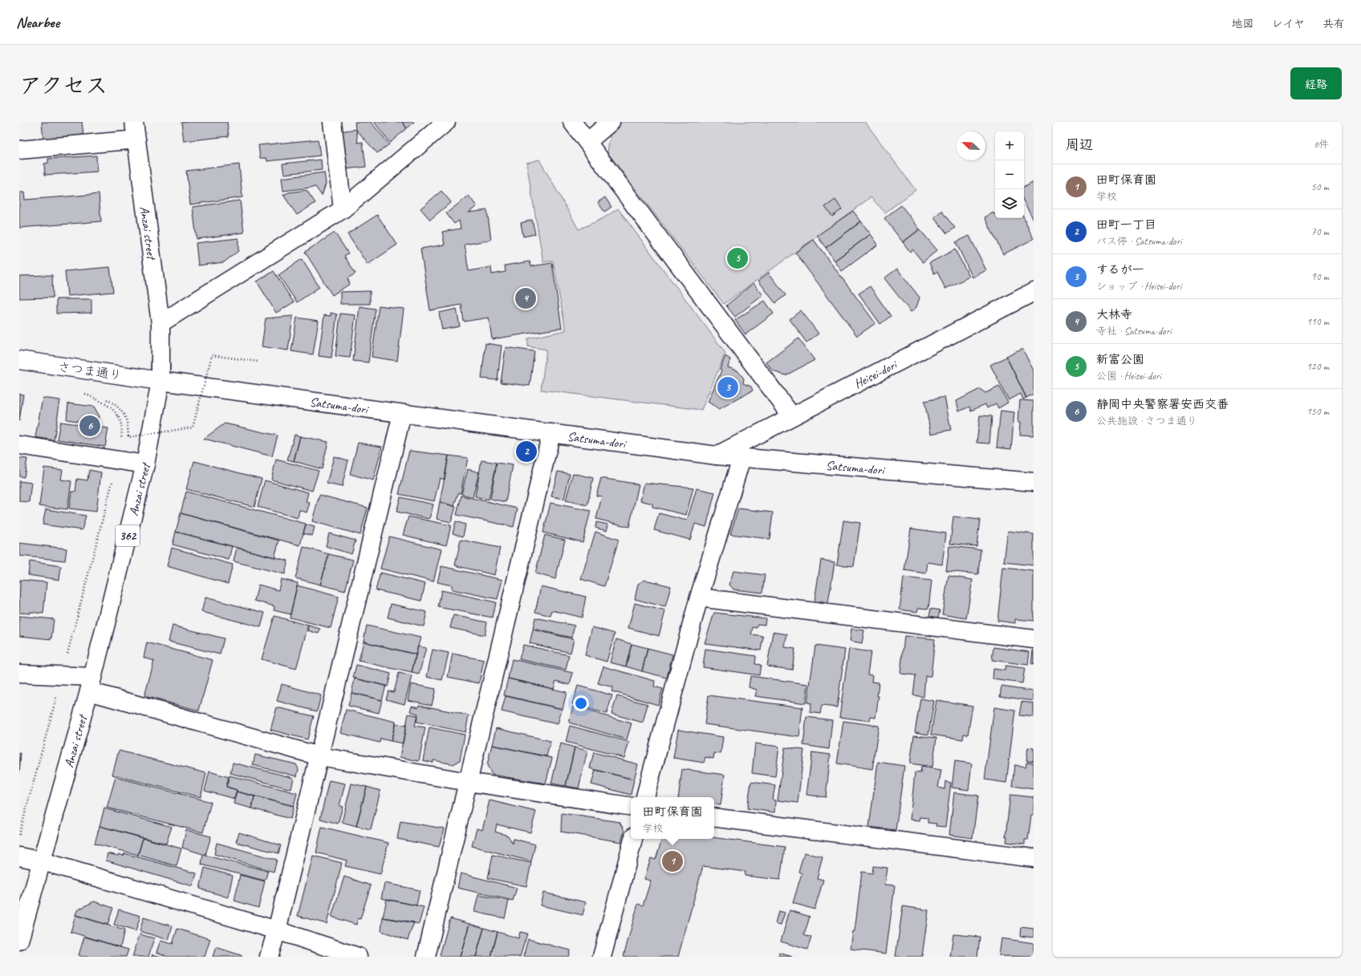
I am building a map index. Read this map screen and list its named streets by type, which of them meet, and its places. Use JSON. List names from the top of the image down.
{
  "streets": {
    "main road": [
      "Anzai street",
      "さつま通り",
      "Heisei-dori",
      "Satsuma-dori",
      "362"
    ]
  },
  "crossings": [
    ["Anzai street", "さつま通り"],
    ["Anzai street", "Satsuma-dori"],
    ["さつま通り", "Satsuma-dori"],
    ["Heisei-dori", "Satsuma-dori"]
  ],
  "north": "top left",
  "page": {
    "header": "Nearbee",
    "nav": ["地図", "レイヤ", "共有"],
    "title": "アクセス",
    "buttons": "経路",
    "heading": ["周辺", "6件"],
    "map_buttons": ["+", "−"],
    "list": [
      {
        "mark": "1",
        "name": "田町保育園",
        "note": "学校",
        "value": "50 m"
      },
      {
        "mark": "2",
        "name": "田町一丁目",
        "note": "バス停 · Satsuma-dori",
        "value": "70 m"
      },
      {
        "mark": "3",
        "name": "するが一",
        "note": "ショップ · Heisei-dori",
        "value": "90 m"
      },
      {
        "mark": "4",
        "name": "大林寺",
        "note": "寺社 · Satsuma-dori",
        "value": "110 m"
      },
      {
        "mark": "5",
        "name": "新富公園",
        "note": "公園 · Heisei-dori",
        "value": "120 m"
      },
      {
        "mark": "6",
        "name": "静岡中央警察署安西交番",
        "note": "公共施設 · さつま通り",
        "value": "150 m"
      }
    ],
    "pins": [
      "5",
      "4",
      "3",
      "6",
      "2",
      "1"
    ],
    "popup": ["田町保育園", "学校"]
  }
}
